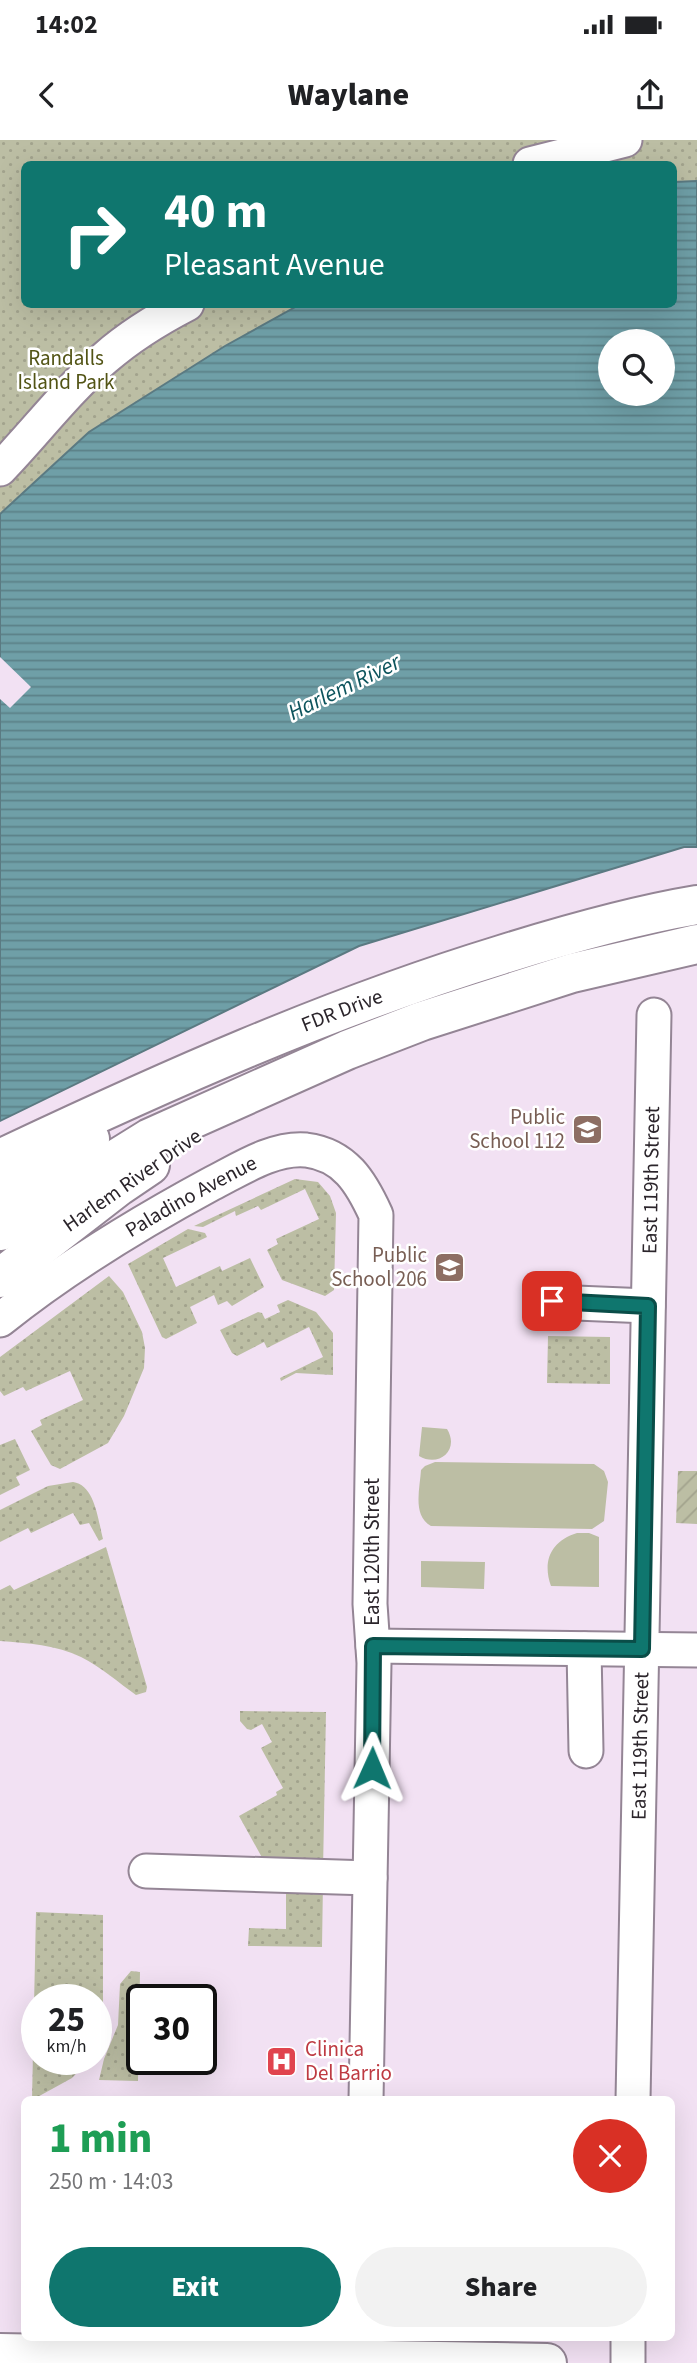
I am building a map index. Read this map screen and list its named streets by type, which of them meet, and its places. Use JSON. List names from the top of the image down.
{
  "streets": {
    "main road": ["FDR Drive", "Harlem River Drive"],
    "street": ["East 119th Street", "Paladino Avenue", "East 120th Street"]
  },
  "crossings": [
    ["FDR Drive", "Harlem River Drive"],
    ["Paladino Avenue", "East 120th Street"]
  ],
  "water": ["Harlem River"],
  "parks": ["Randalls Island Park"],
  "places": {
    "school or university": ["Public School 112", "Public School 206"],
    "hospital": ["Clinica Del Barrio"]
  },
  "page": {
    "status": "14:02",
    "header": "Waylane",
    "turn": ["40 m", "Pleasant Avenue"],
    "speed": "25 km/h",
    "limit": "30",
    "heading": ["1 min", "250 m · 14:03"],
    "buttons": ["Exit", "Share"]
  }
}
